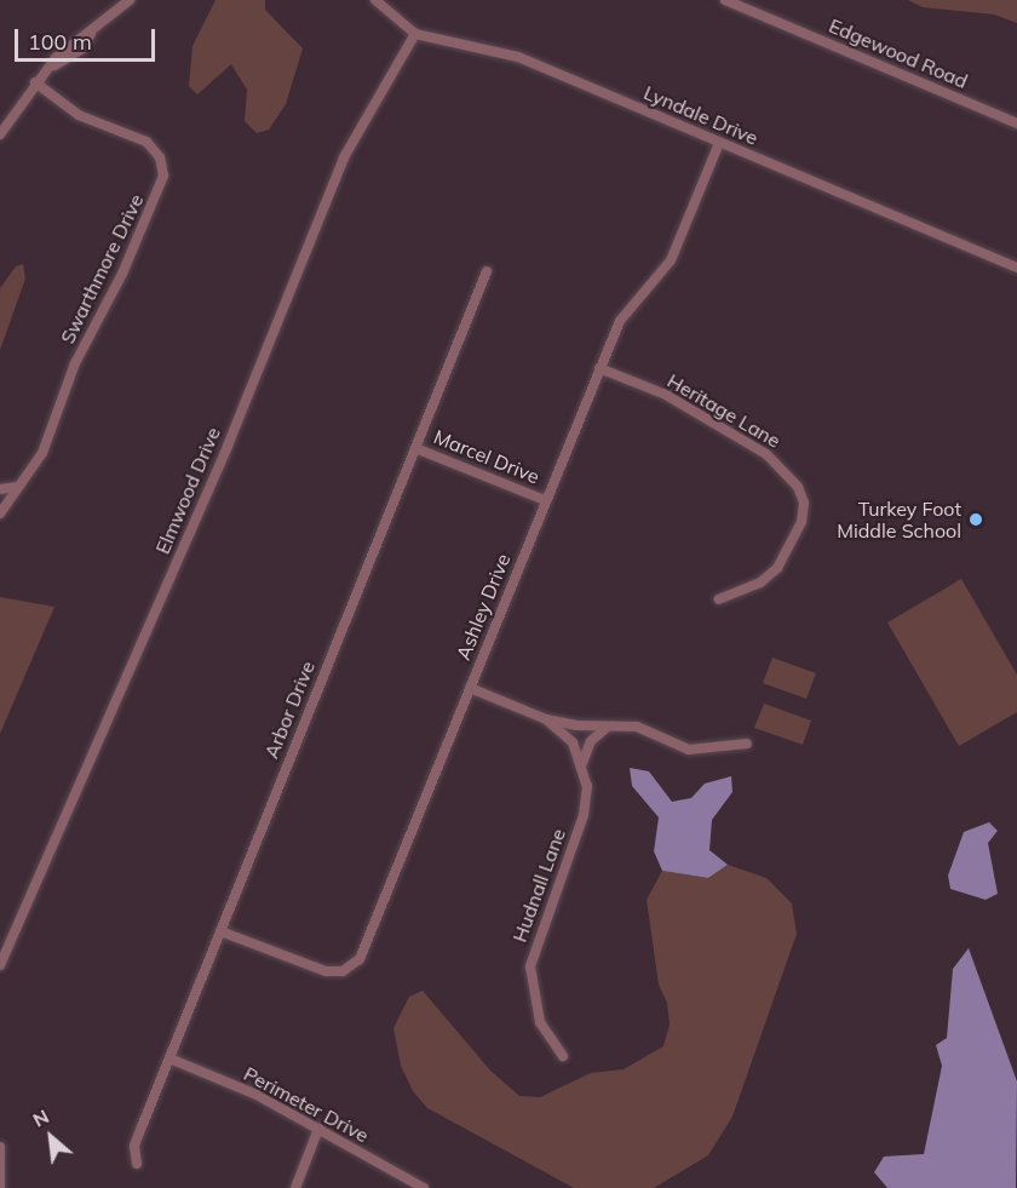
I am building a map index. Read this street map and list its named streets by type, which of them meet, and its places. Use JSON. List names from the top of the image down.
{
  "streets": {
    "street": [
      "Edgewood Road",
      "Lyndale Drive",
      "Swarthmore Drive",
      "Heritage Lane",
      "Marcel Drive",
      "Elmwood Drive",
      "Ashley Drive",
      "Arbor Drive",
      "Hudnall Lane",
      "Perimeter Drive"
    ]
  },
  "crossings": [
    ["Lyndale Drive", "Elmwood Drive"],
    ["Lyndale Drive", "Ashley Drive"],
    ["Heritage Lane", "Ashley Drive"],
    ["Marcel Drive", "Ashley Drive"],
    ["Marcel Drive", "Arbor Drive"],
    ["Ashley Drive", "Arbor Drive"],
    ["Ashley Drive", "Hudnall Lane"],
    ["Arbor Drive", "Perimeter Drive"]
  ],
  "places": ["Turkey Foot Middle School"],
  "scale_bar": "100 m",
  "north": "top left"
}
